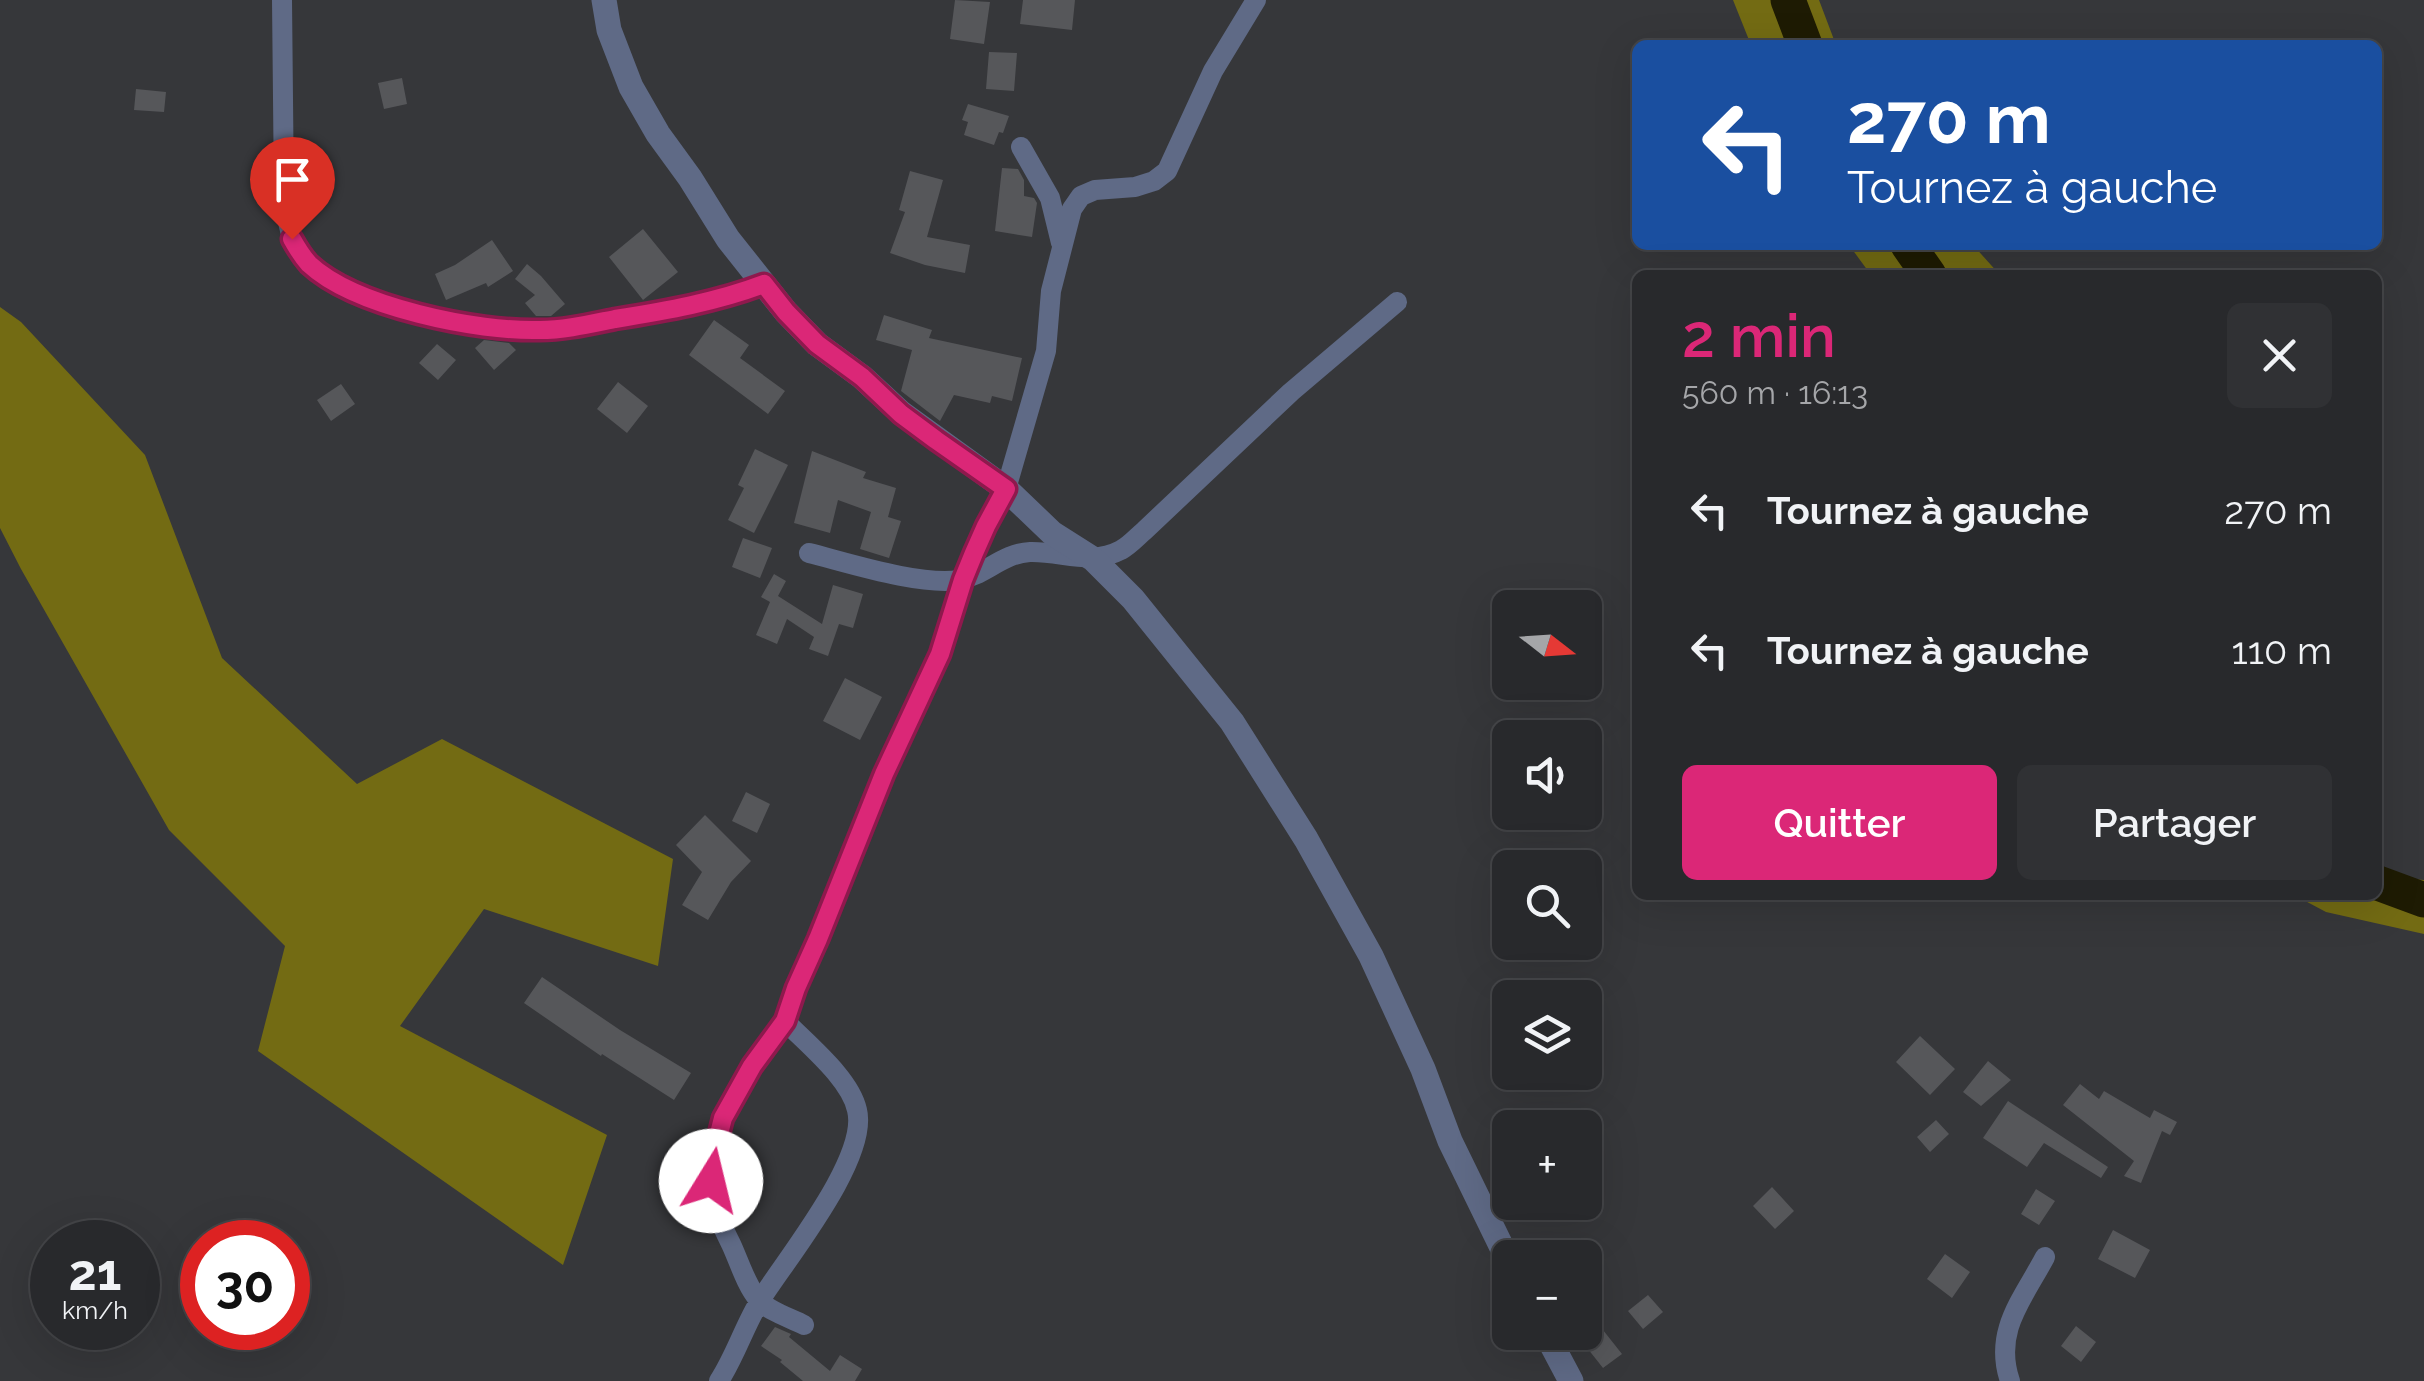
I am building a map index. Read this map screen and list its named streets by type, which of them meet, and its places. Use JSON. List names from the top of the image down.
{
  "north": "right",
  "page": {
    "turn": ["270 m", "Tournez à gauche"],
    "heading": ["2 min", "560 m · 16:13"],
    "list": [
      {
        "name": "Tournez à gauche",
        "value": "270 m"
      },
      {
        "name": "Tournez à gauche",
        "value": "110 m"
      }
    ],
    "map_buttons": ["+", "−"],
    "buttons": ["Quitter", "Partager"],
    "speed": "21 km/h",
    "limit": "30"
  }
}
